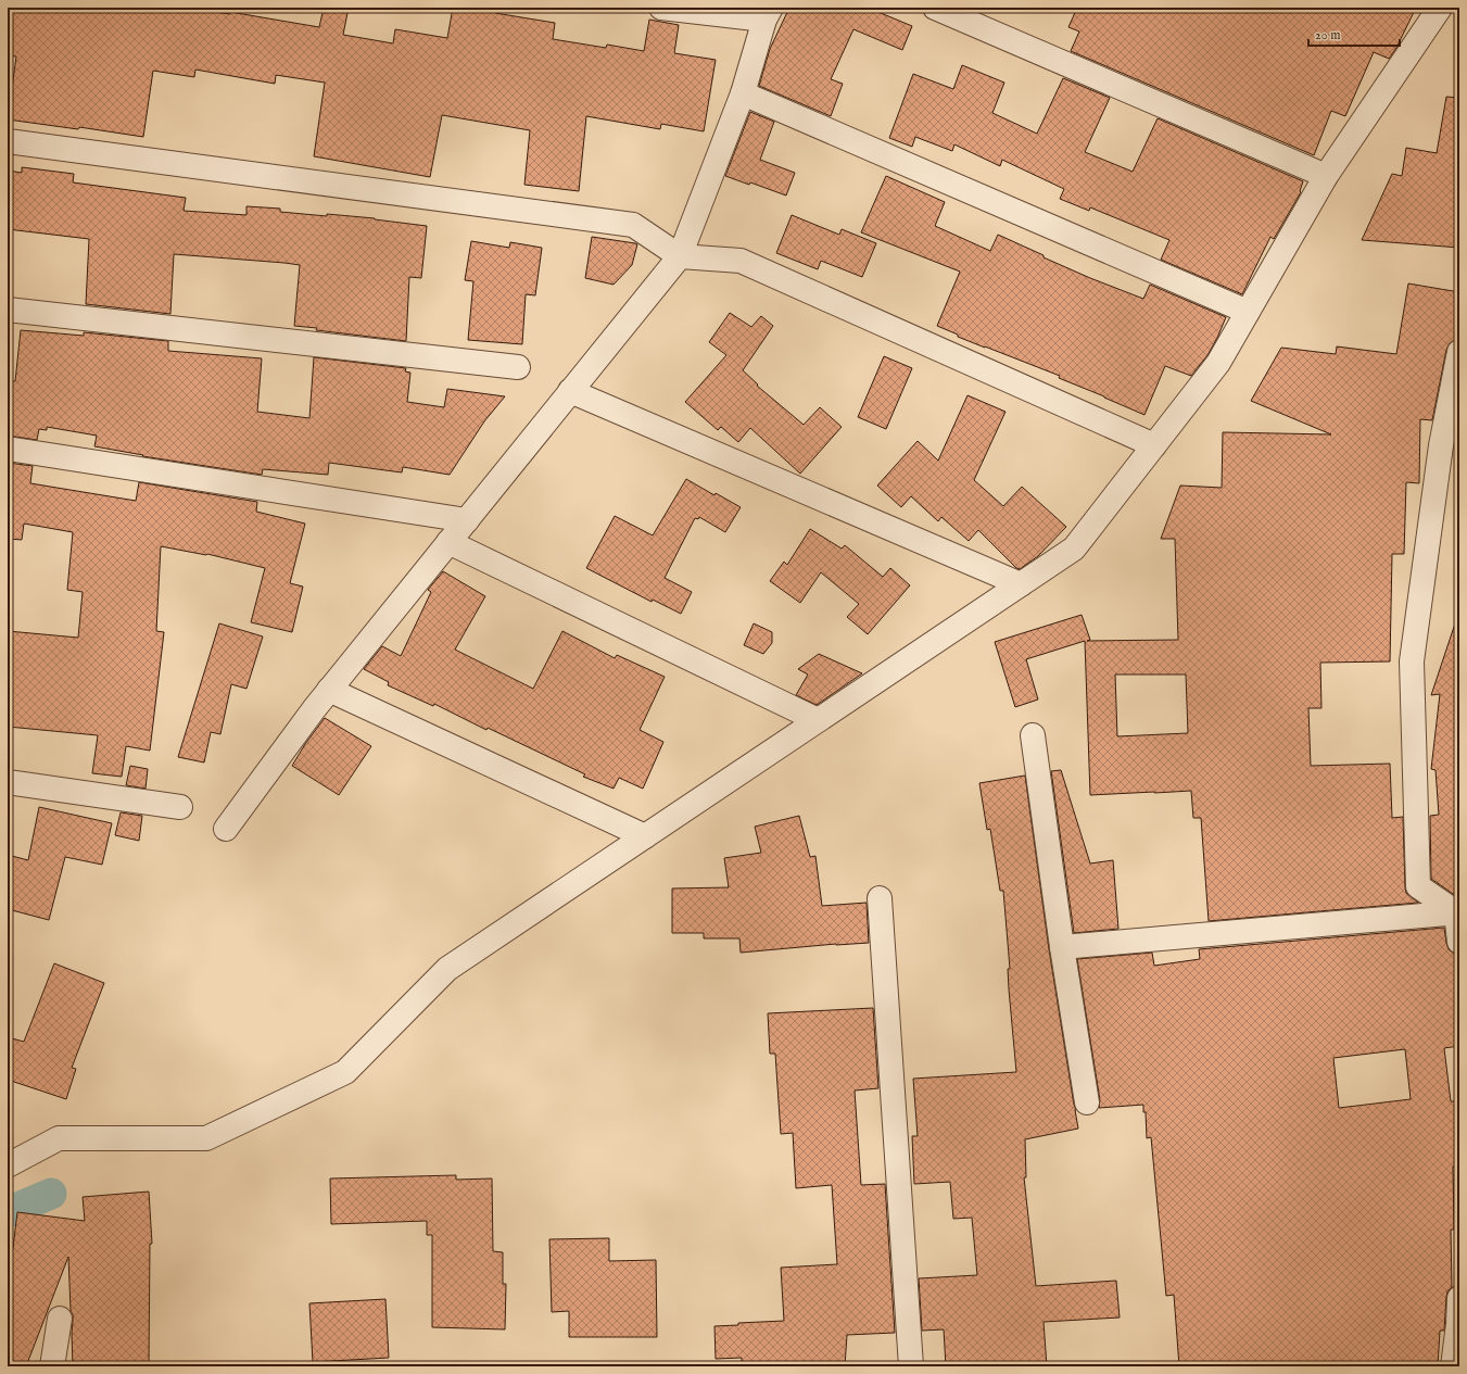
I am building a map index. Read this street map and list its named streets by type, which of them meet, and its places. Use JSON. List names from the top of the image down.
{
  "scale_bar": "20 m"
}
